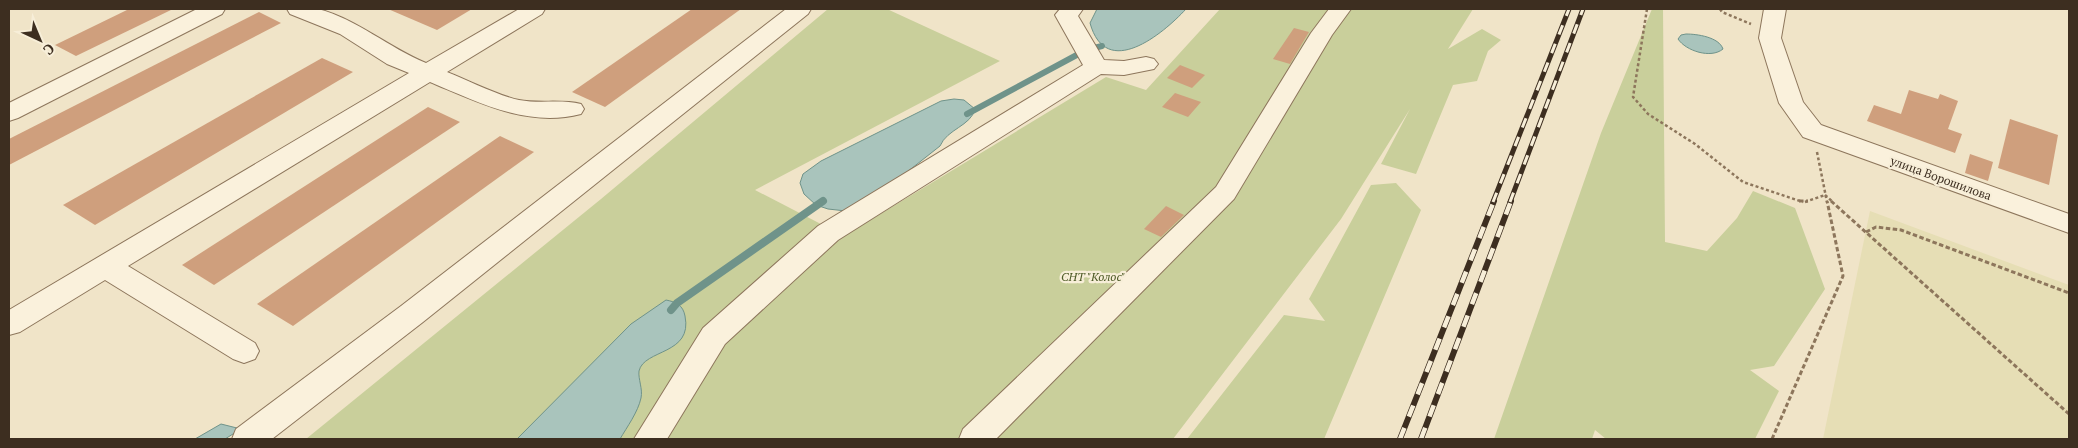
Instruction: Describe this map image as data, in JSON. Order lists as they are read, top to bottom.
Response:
{
  "streets": {
    "street": ["улица Ворошилова"]
  },
  "parks": ["СНТ \"Колос\""],
  "north": "bottom right"
}
